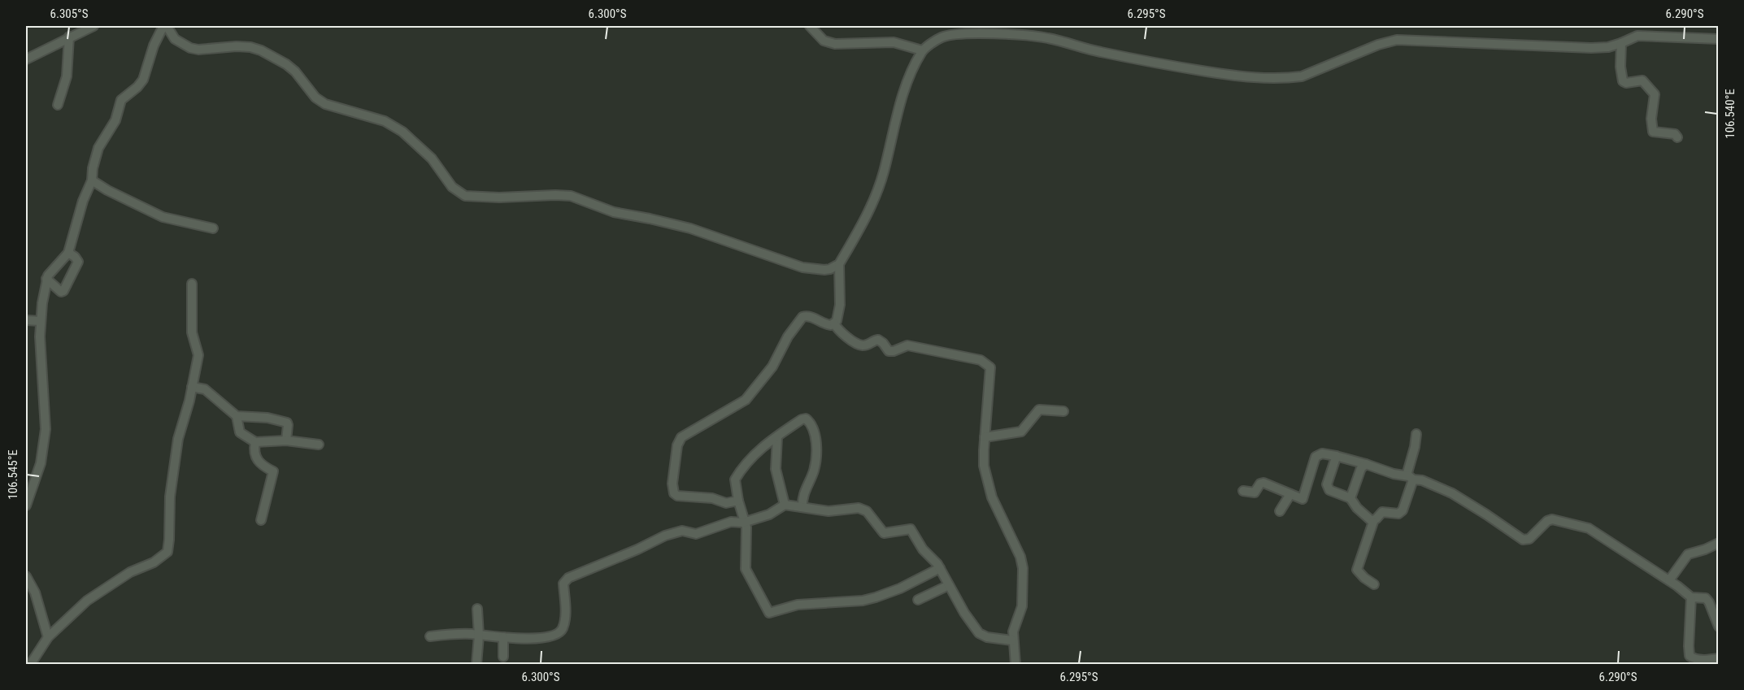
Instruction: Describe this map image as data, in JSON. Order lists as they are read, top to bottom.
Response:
{
  "coordinates": [
    "6.305°S",
    "6.300°S",
    "6.295°S",
    "6.290°S",
    "106.540°E",
    "106.545°E"
  ]
}
